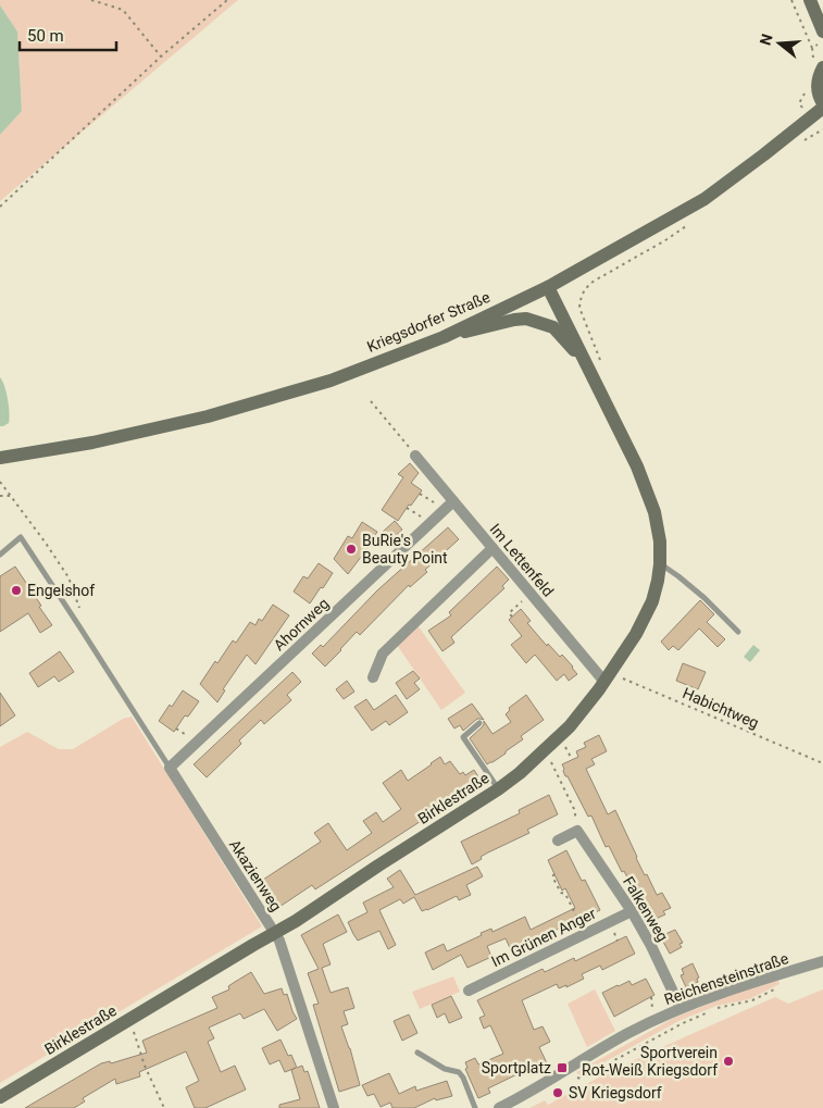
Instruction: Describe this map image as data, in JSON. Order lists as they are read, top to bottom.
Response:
{
  "streets": {
    "street": [
      "Kriegsdorfer Straße",
      "Im Lettenfeld",
      "Ahornweg",
      "Birklestraße",
      "Akazienweg",
      "Falkenweg",
      "Im Grünen Anger",
      "Reichensteinstraße"
    ],
    "path": ["Habichtweg"]
  },
  "crossings": [
    ["Kriegsdorfer Straße", "Birklestraße"],
    ["Im Lettenfeld", "Ahornweg"],
    ["Im Lettenfeld", "Habichtweg"],
    ["Im Lettenfeld", "Birklestraße"],
    ["Ahornweg", "Akazienweg"],
    ["Habichtweg", "Birklestraße"],
    ["Birklestraße", "Akazienweg"],
    ["Falkenweg", "Im Grünen Anger"],
    ["Falkenweg", "Reichensteinstraße"]
  ],
  "places": {
    "other": [
      "BuRie's Beauty Point",
      "Engelshof",
      "Sportverein Rot-Weiß Kriegsdorf",
      "SV Kriegsdorf"
    ],
    "transit": ["Sportplatz"]
  },
  "scale_bar": "50 m",
  "north": "left"
}
